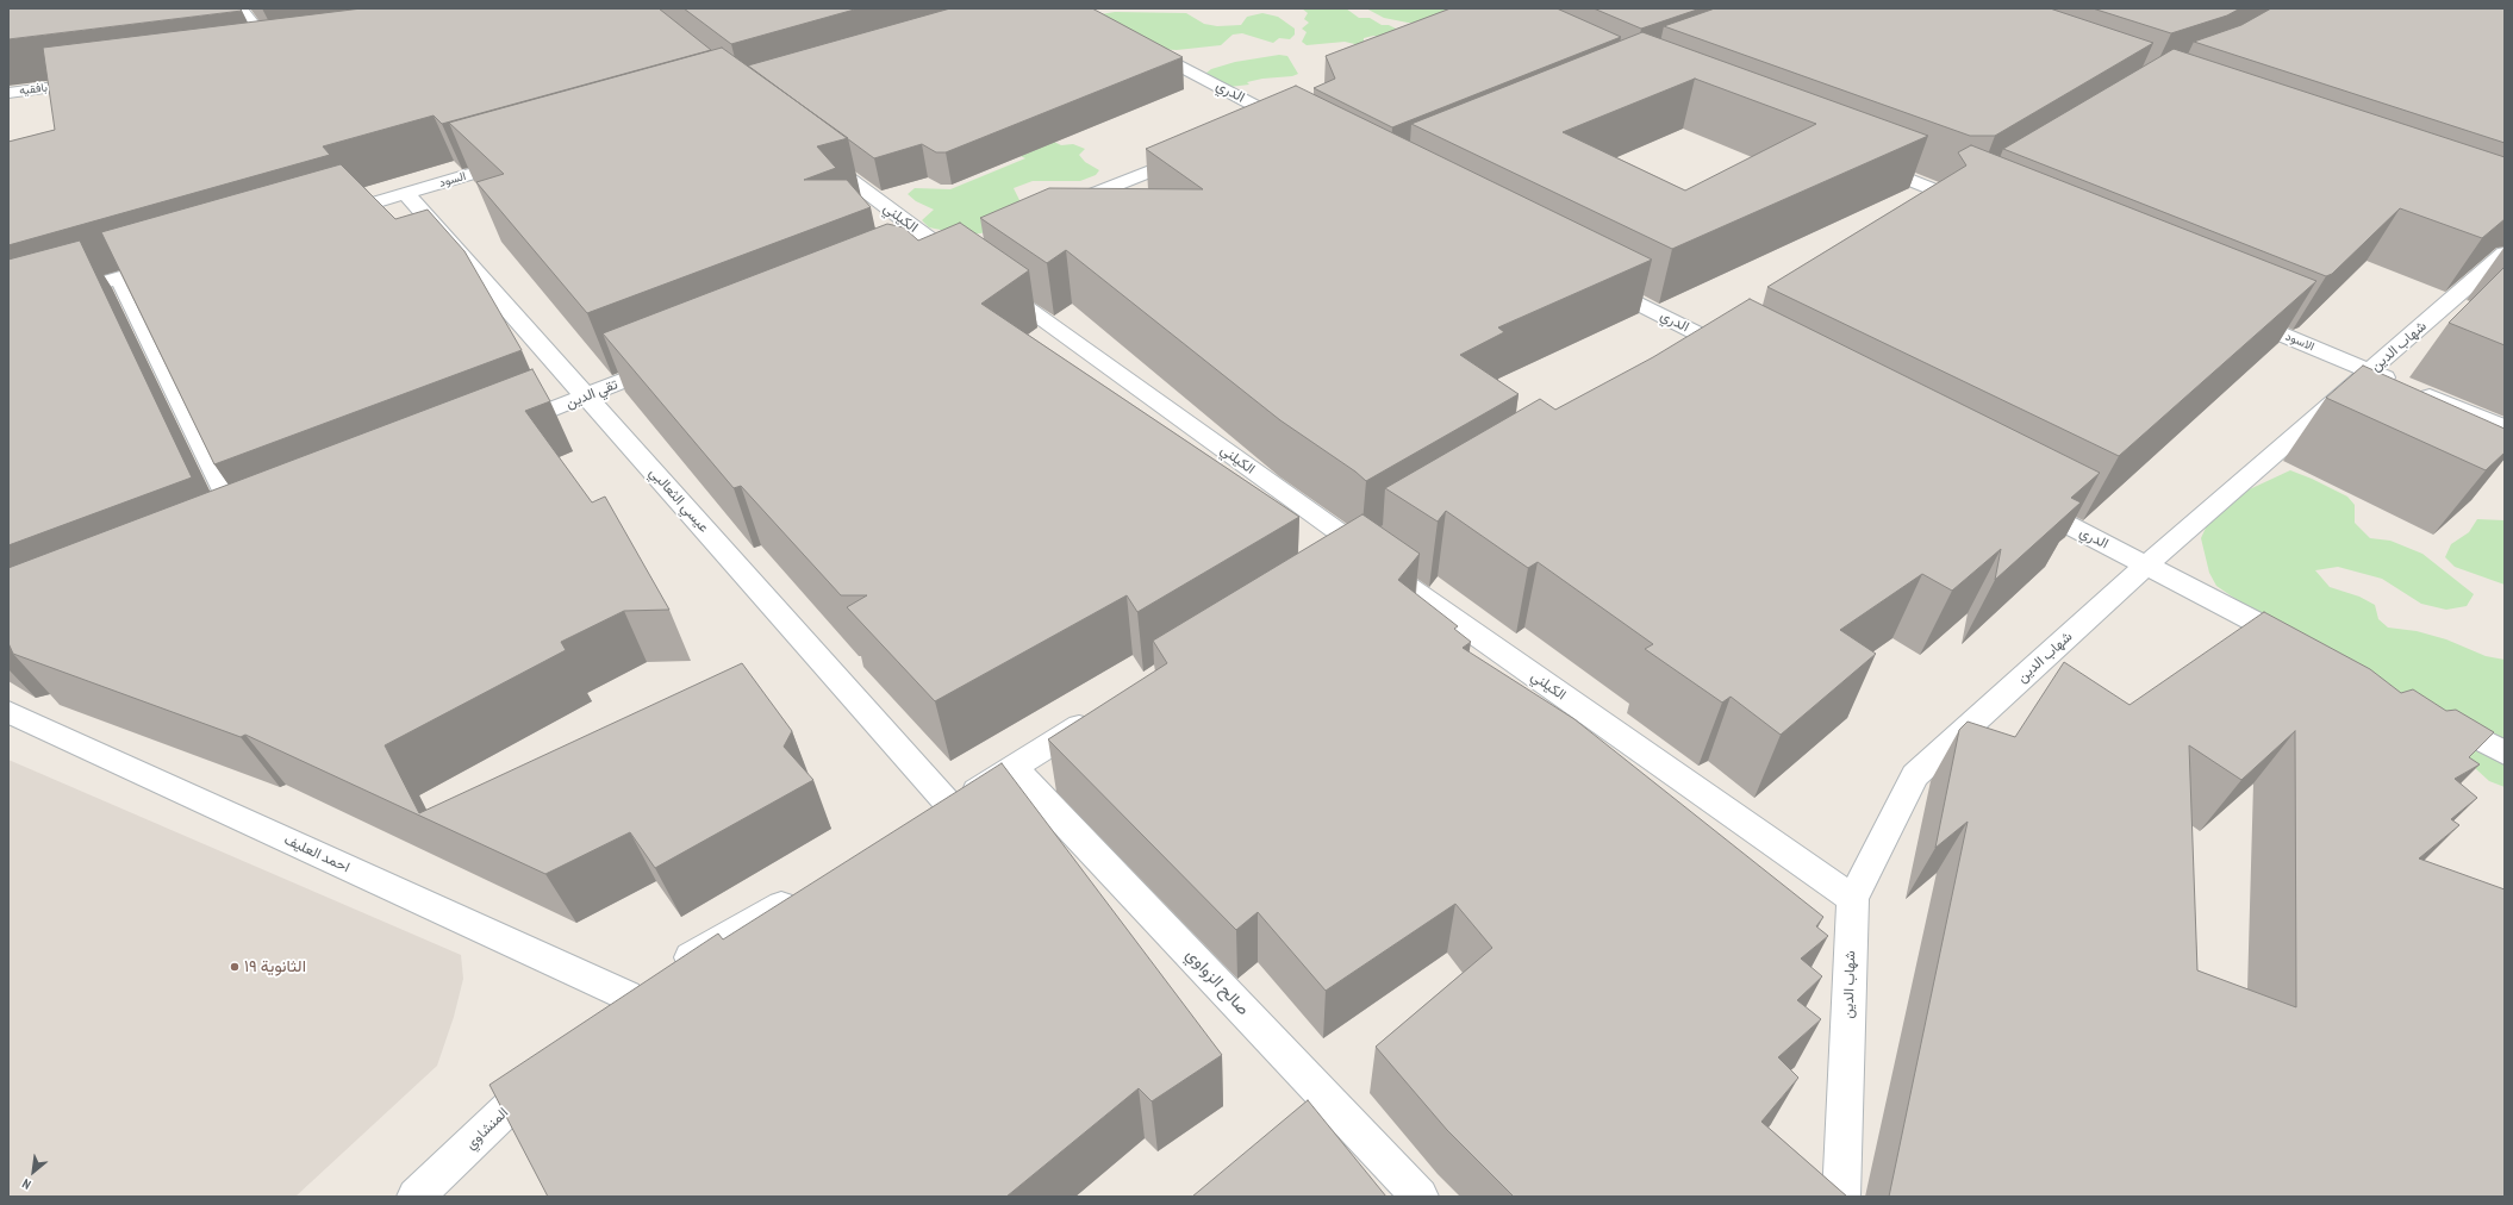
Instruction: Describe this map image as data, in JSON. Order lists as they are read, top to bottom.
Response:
{
  "streets": {
    "street": [
      "بافقيه",
      "الدري",
      "السود",
      "الكيلني",
      "الاسود",
      "شهاب الدين",
      "تقي الدين",
      "عيسي الثعالبي",
      "احمد العليف",
      "صالح الزواوي",
      "المنشاوي"
    ]
  },
  "crossings": [
    ["الدري", "شهاب الدين"],
    ["السود", "عيسي الثعالبي"],
    ["الكيلني", "شهاب الدين"],
    ["الاسود", "شهاب الدين"],
    ["تقي الدين", "عيسي الثعالبي"]
  ],
  "places": ["الثانوية ١٩"],
  "north": "bottom left"
}
